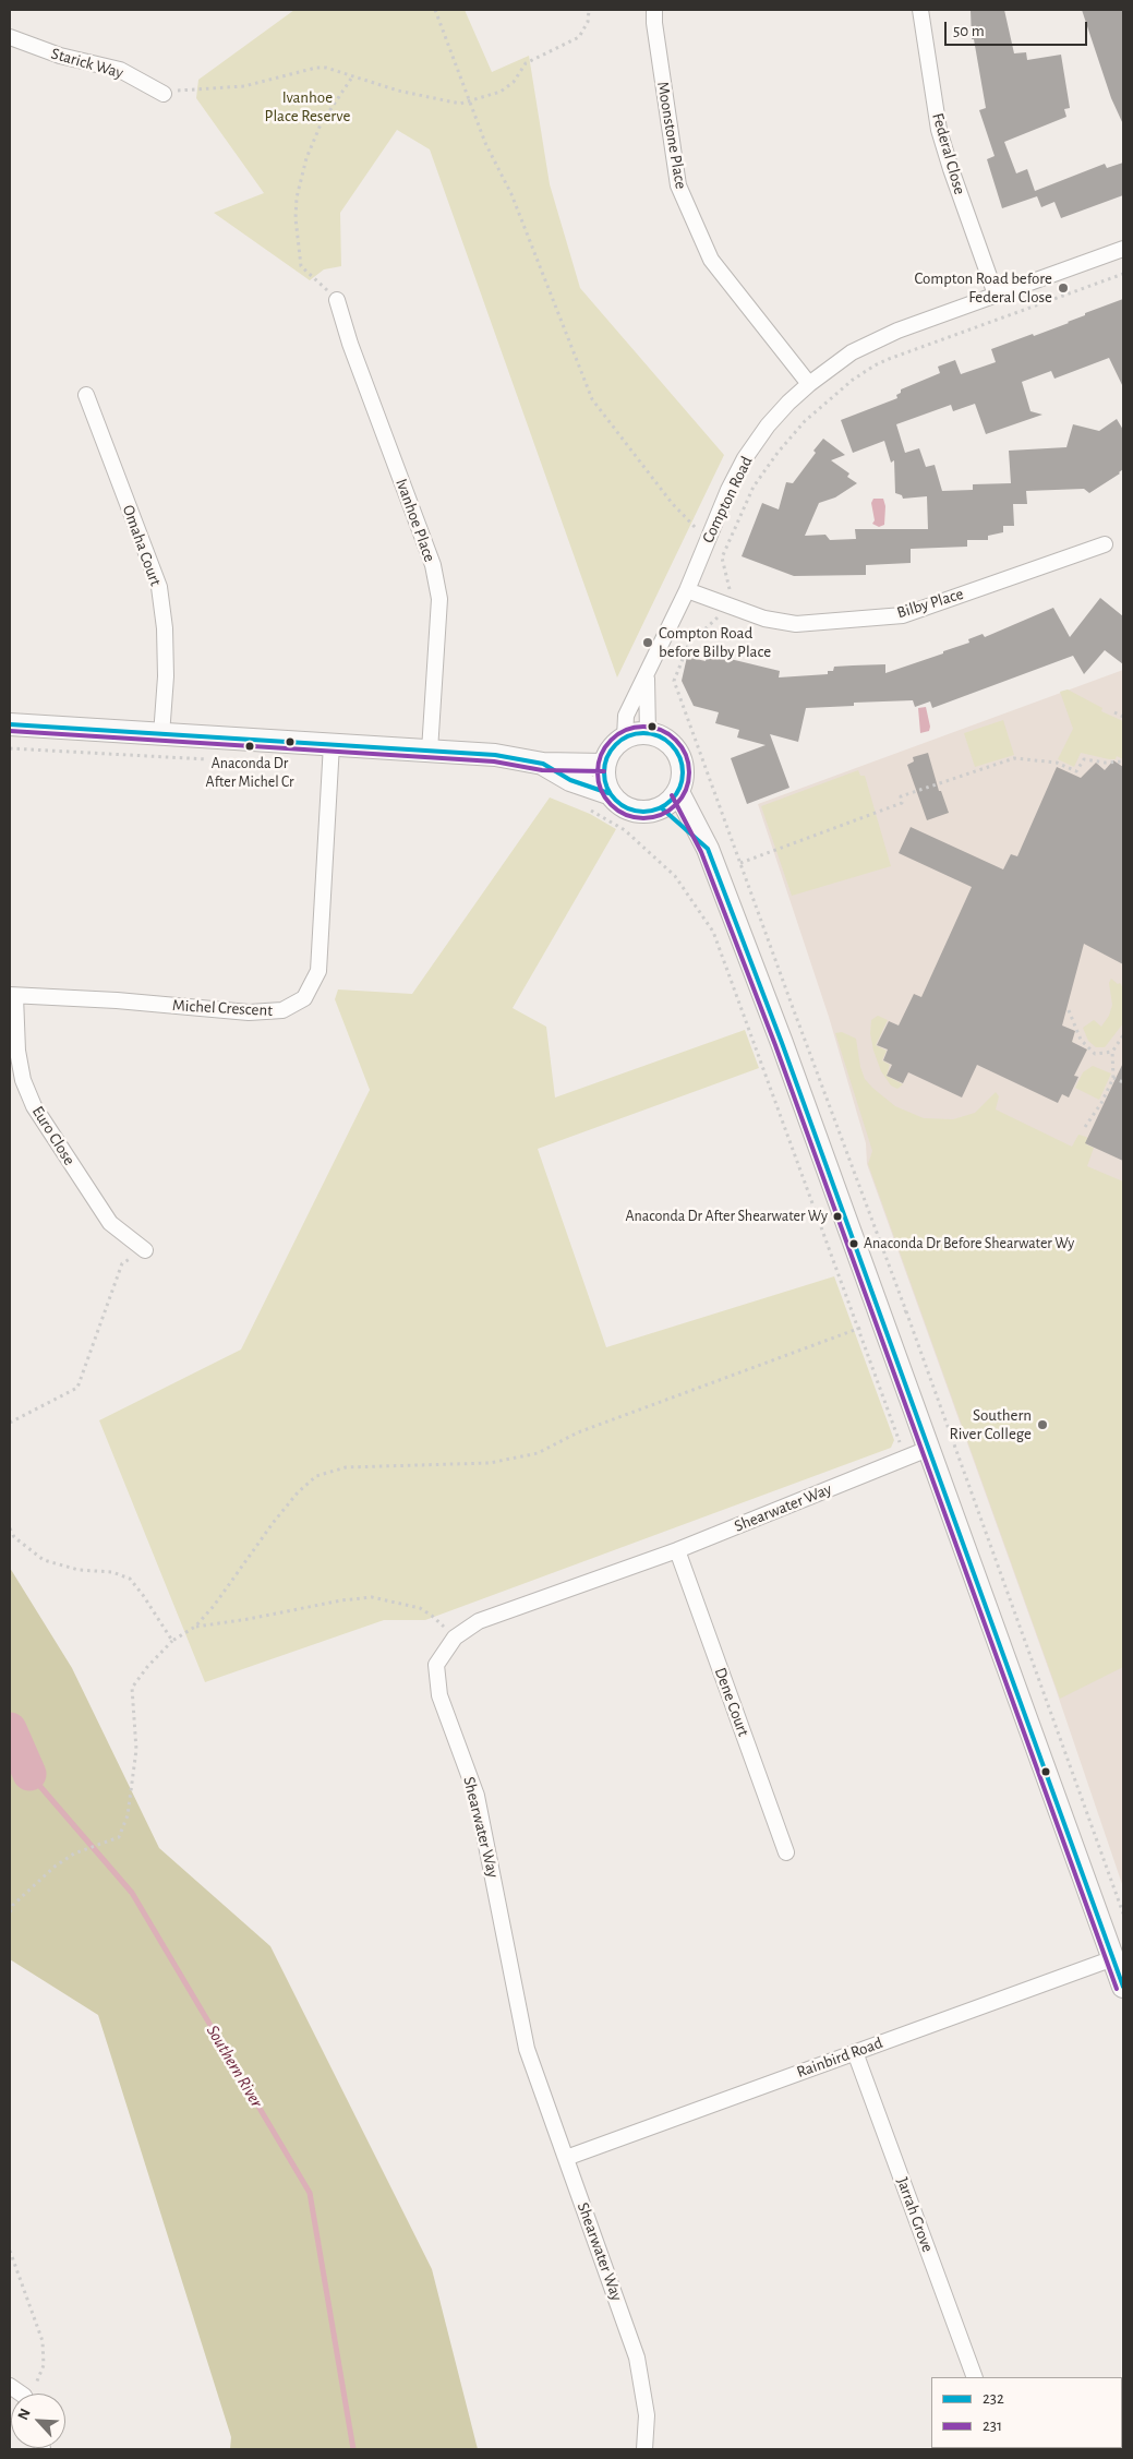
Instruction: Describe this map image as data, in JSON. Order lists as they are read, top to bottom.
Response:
{
  "streets": {
    "street": [
      "Starick Way",
      "Moonstone Place",
      "Federal Close",
      "Compton Road",
      "Ivanhoe Place",
      "Omaha Court",
      "Bilby Place",
      "Michel Crescent",
      "Euro Close",
      "Shearwater Way",
      "Dene Court",
      "Rainbird Road",
      "Jarrah Grove"
    ]
  },
  "crossings": [
    ["Moonstone Place", "Compton Road"],
    ["Federal Close", "Compton Road"],
    ["Compton Road", "Bilby Place"],
    ["Michel Crescent", "Euro Close"],
    ["Shearwater Way", "Dene Court"],
    ["Shearwater Way", "Rainbird Road"],
    ["Rainbird Road", "Jarrah Grove"]
  ],
  "water": ["Southern River"],
  "parks": ["Ivanhoe Place Reserve"],
  "places": [
    "Compton Road before Federal Close",
    "Compton Road before Bilby Place",
    "Anaconda Dr After Michel Cr",
    "Anaconda Dr After Shearwater Wy",
    "Anaconda Dr Before Shearwater Wy",
    "Southern River College"
  ],
  "lines": ["transit line 232", "transit line 231"],
  "legend": ["232", "231"],
  "scale_bar": "50 m",
  "north": "top left"
}
